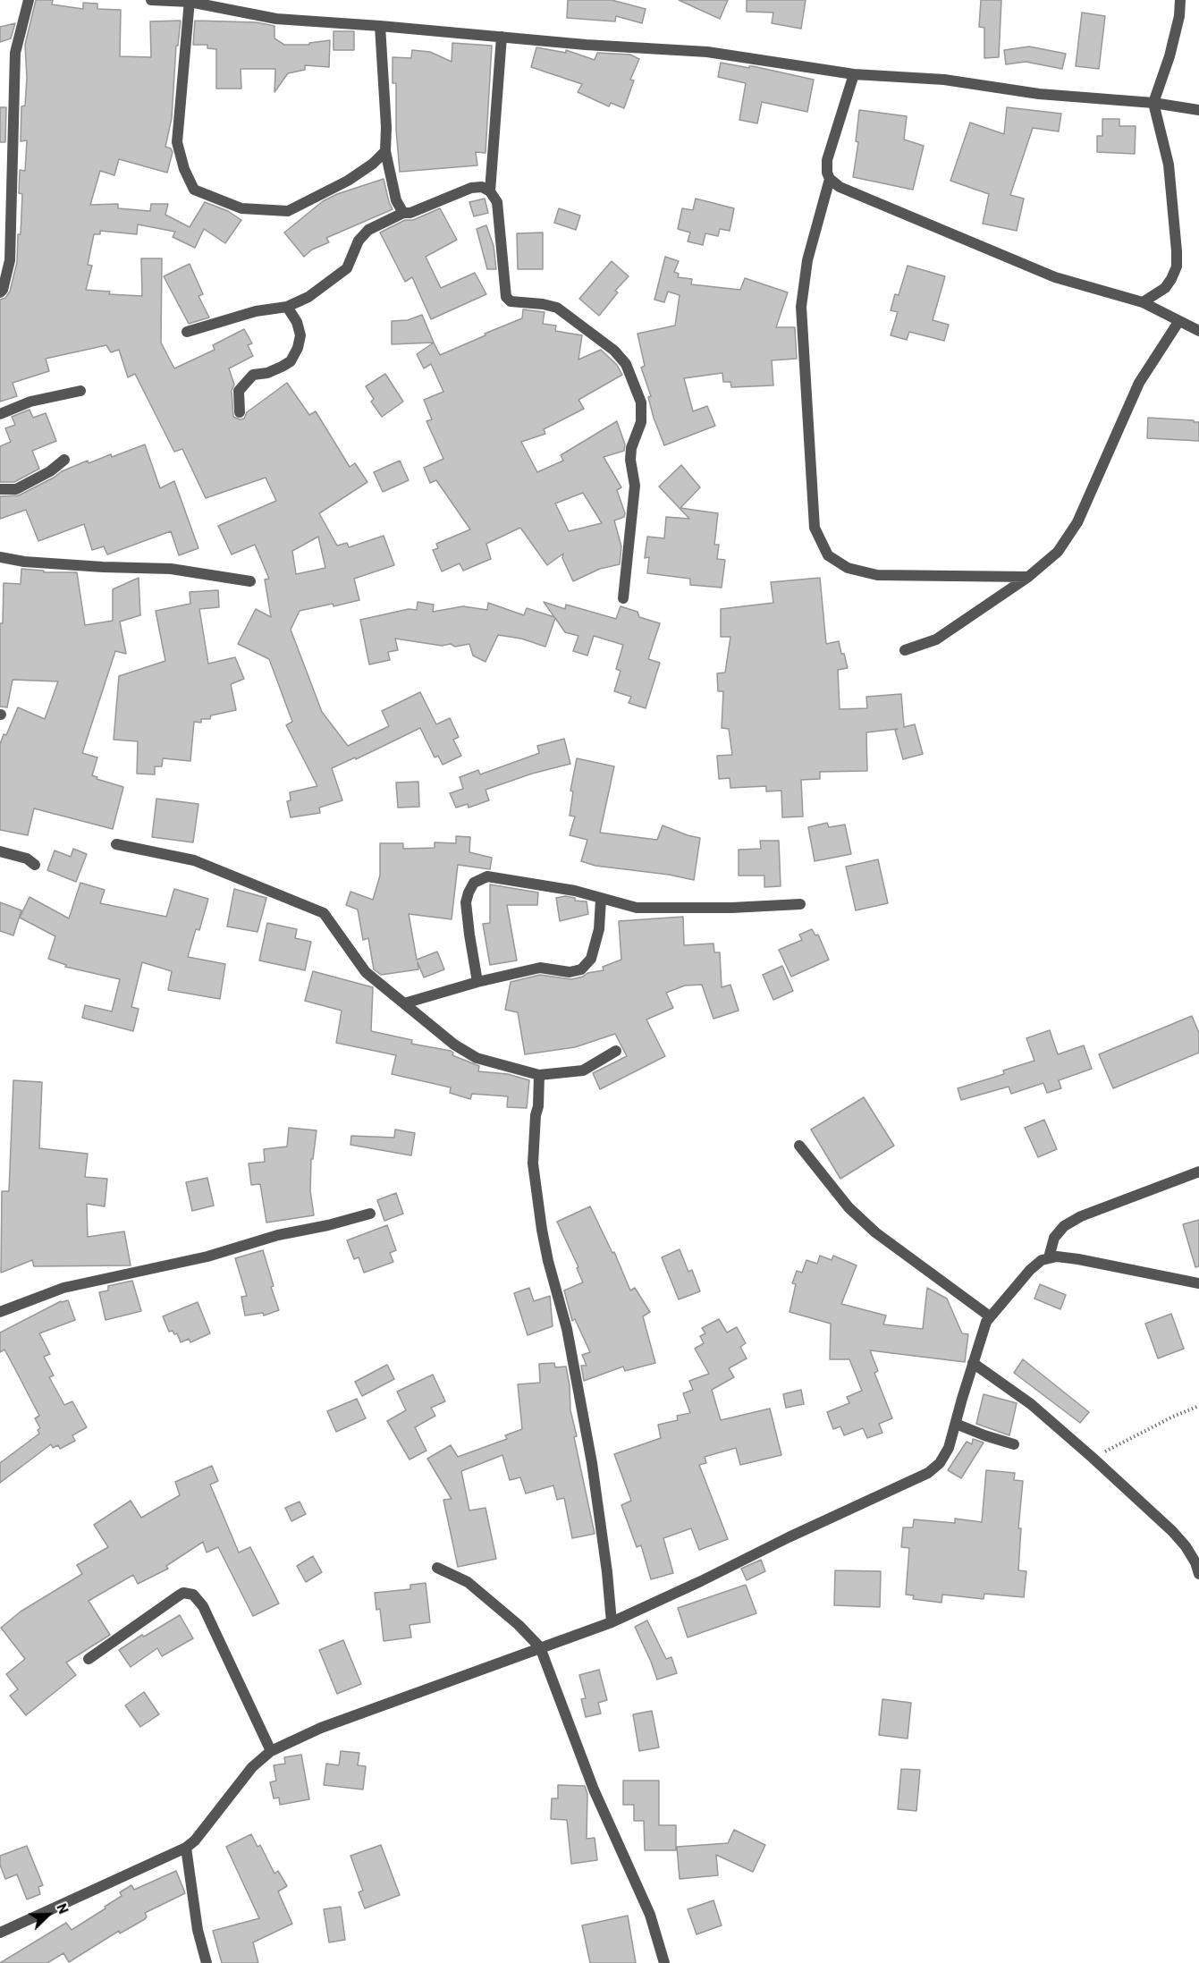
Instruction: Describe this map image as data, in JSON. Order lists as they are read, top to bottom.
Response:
{
  "north": "top right"
}
